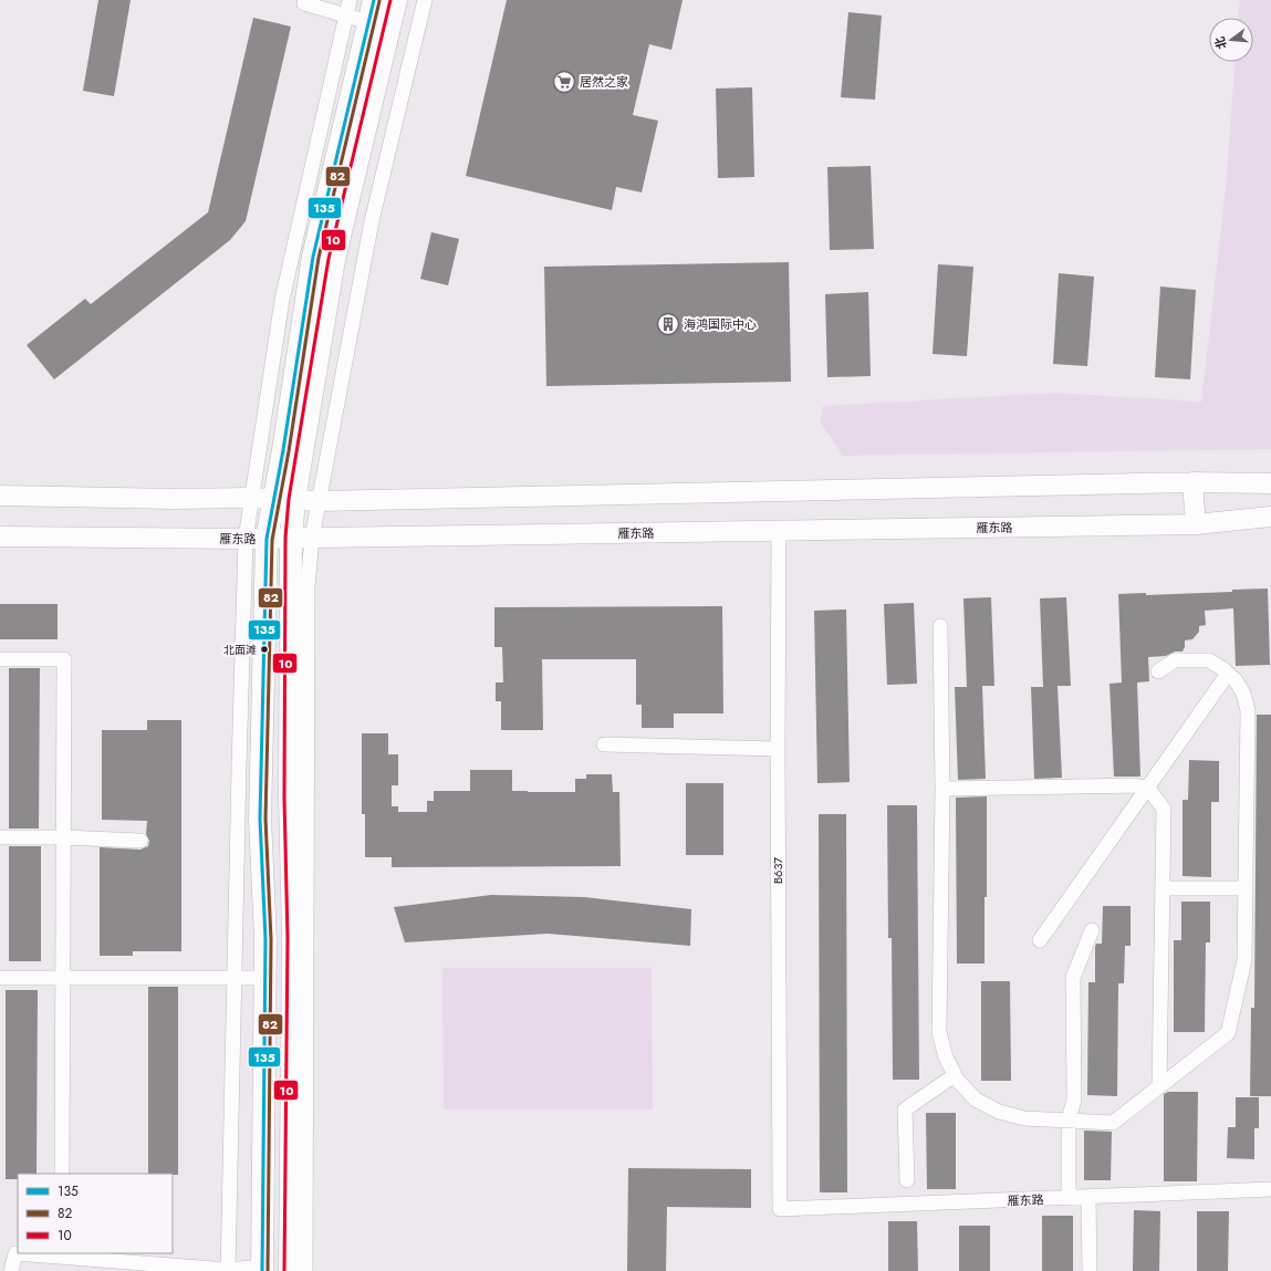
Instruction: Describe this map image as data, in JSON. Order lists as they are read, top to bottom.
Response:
{
  "streets": {
    "main road": ["雁东路"],
    "street": ["B637"]
  },
  "crossings": [
    ["雁东路", "B637"]
  ],
  "places": {
    "supermarket": ["居然之家"],
    "building": ["海鸿国际中心"],
    "other": ["北面滩"]
  },
  "lines": ["transit line 135", "transit line 10", "transit line 82"],
  "legend": ["135", "82", "10"],
  "north": "left"
}
